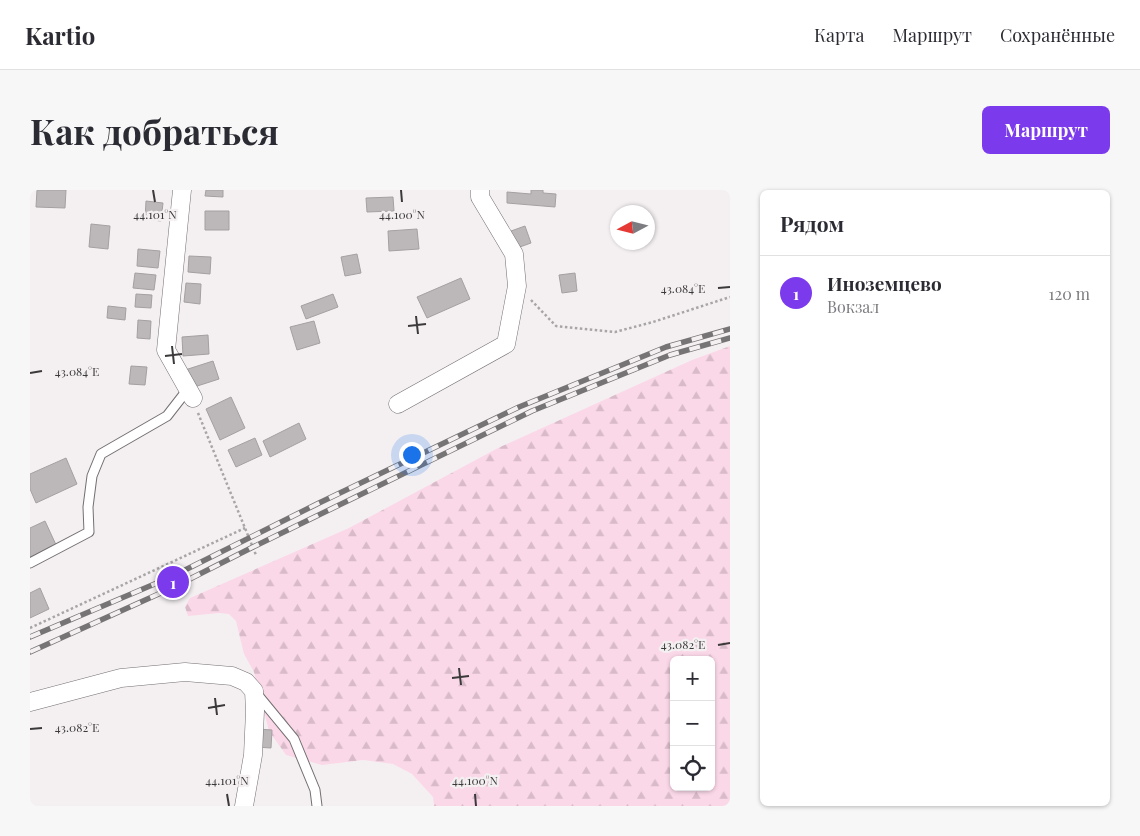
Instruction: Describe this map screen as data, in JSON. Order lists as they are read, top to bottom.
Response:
{
  "north": "left",
  "page": {
    "header": "Kartio",
    "nav": ["Карта", "Маршрут", "Сохранённые"],
    "buttons": "Маршрут",
    "title": "Как добраться",
    "heading": "Рядом",
    "list": [
      {
        "mark": "1",
        "name": "Иноземцево",
        "note": "Вокзал",
        "value": "120 m"
      }
    ],
    "pins": "1",
    "map_buttons": ["+", "−"]
  },
  "coordinates": [
    "44.101°N",
    "44.100°N",
    "43.084°E",
    "43.082°E"
  ]
}
